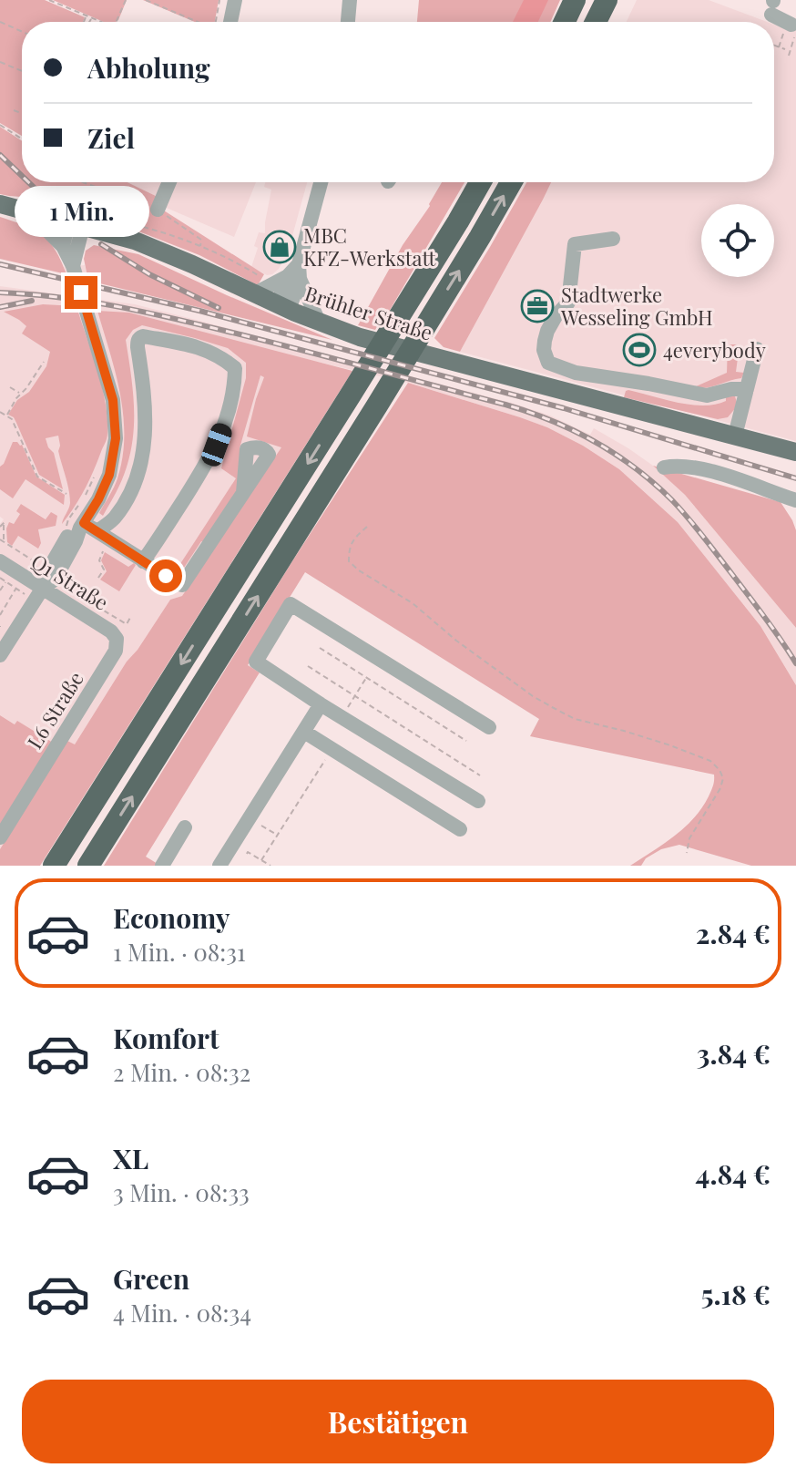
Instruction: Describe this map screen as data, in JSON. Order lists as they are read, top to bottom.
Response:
{
  "streets": {
    "main road": ["Brühler Straße"],
    "street": ["Q1 Straße", "L6 Straße"]
  },
  "crossings": [
    ["Q1 Straße", "L6 Straße"]
  ],
  "places": {
    "shop": ["MBC KFZ-Werkstatt"],
    "office": ["Stadtwerke Wesseling GmbH"],
    "sports": ["4everybody"]
  },
  "page": {
    "banner": ["Abholung", "Ziel"],
    "bubble": "1 Min.",
    "list": [
      {
        "name": "Economy",
        "note": "1 Min. · 08:31",
        "value": "2.84 €"
      },
      {
        "name": "Komfort",
        "note": "2 Min. · 08:32",
        "value": "3.84 €"
      },
      {
        "name": "XL",
        "note": "3 Min. · 08:33",
        "value": "4.84 €"
      },
      {
        "name": "Green",
        "note": "4 Min. · 08:34",
        "value": "5.18 €"
      }
    ],
    "buttons": "Bestätigen"
  }
}
